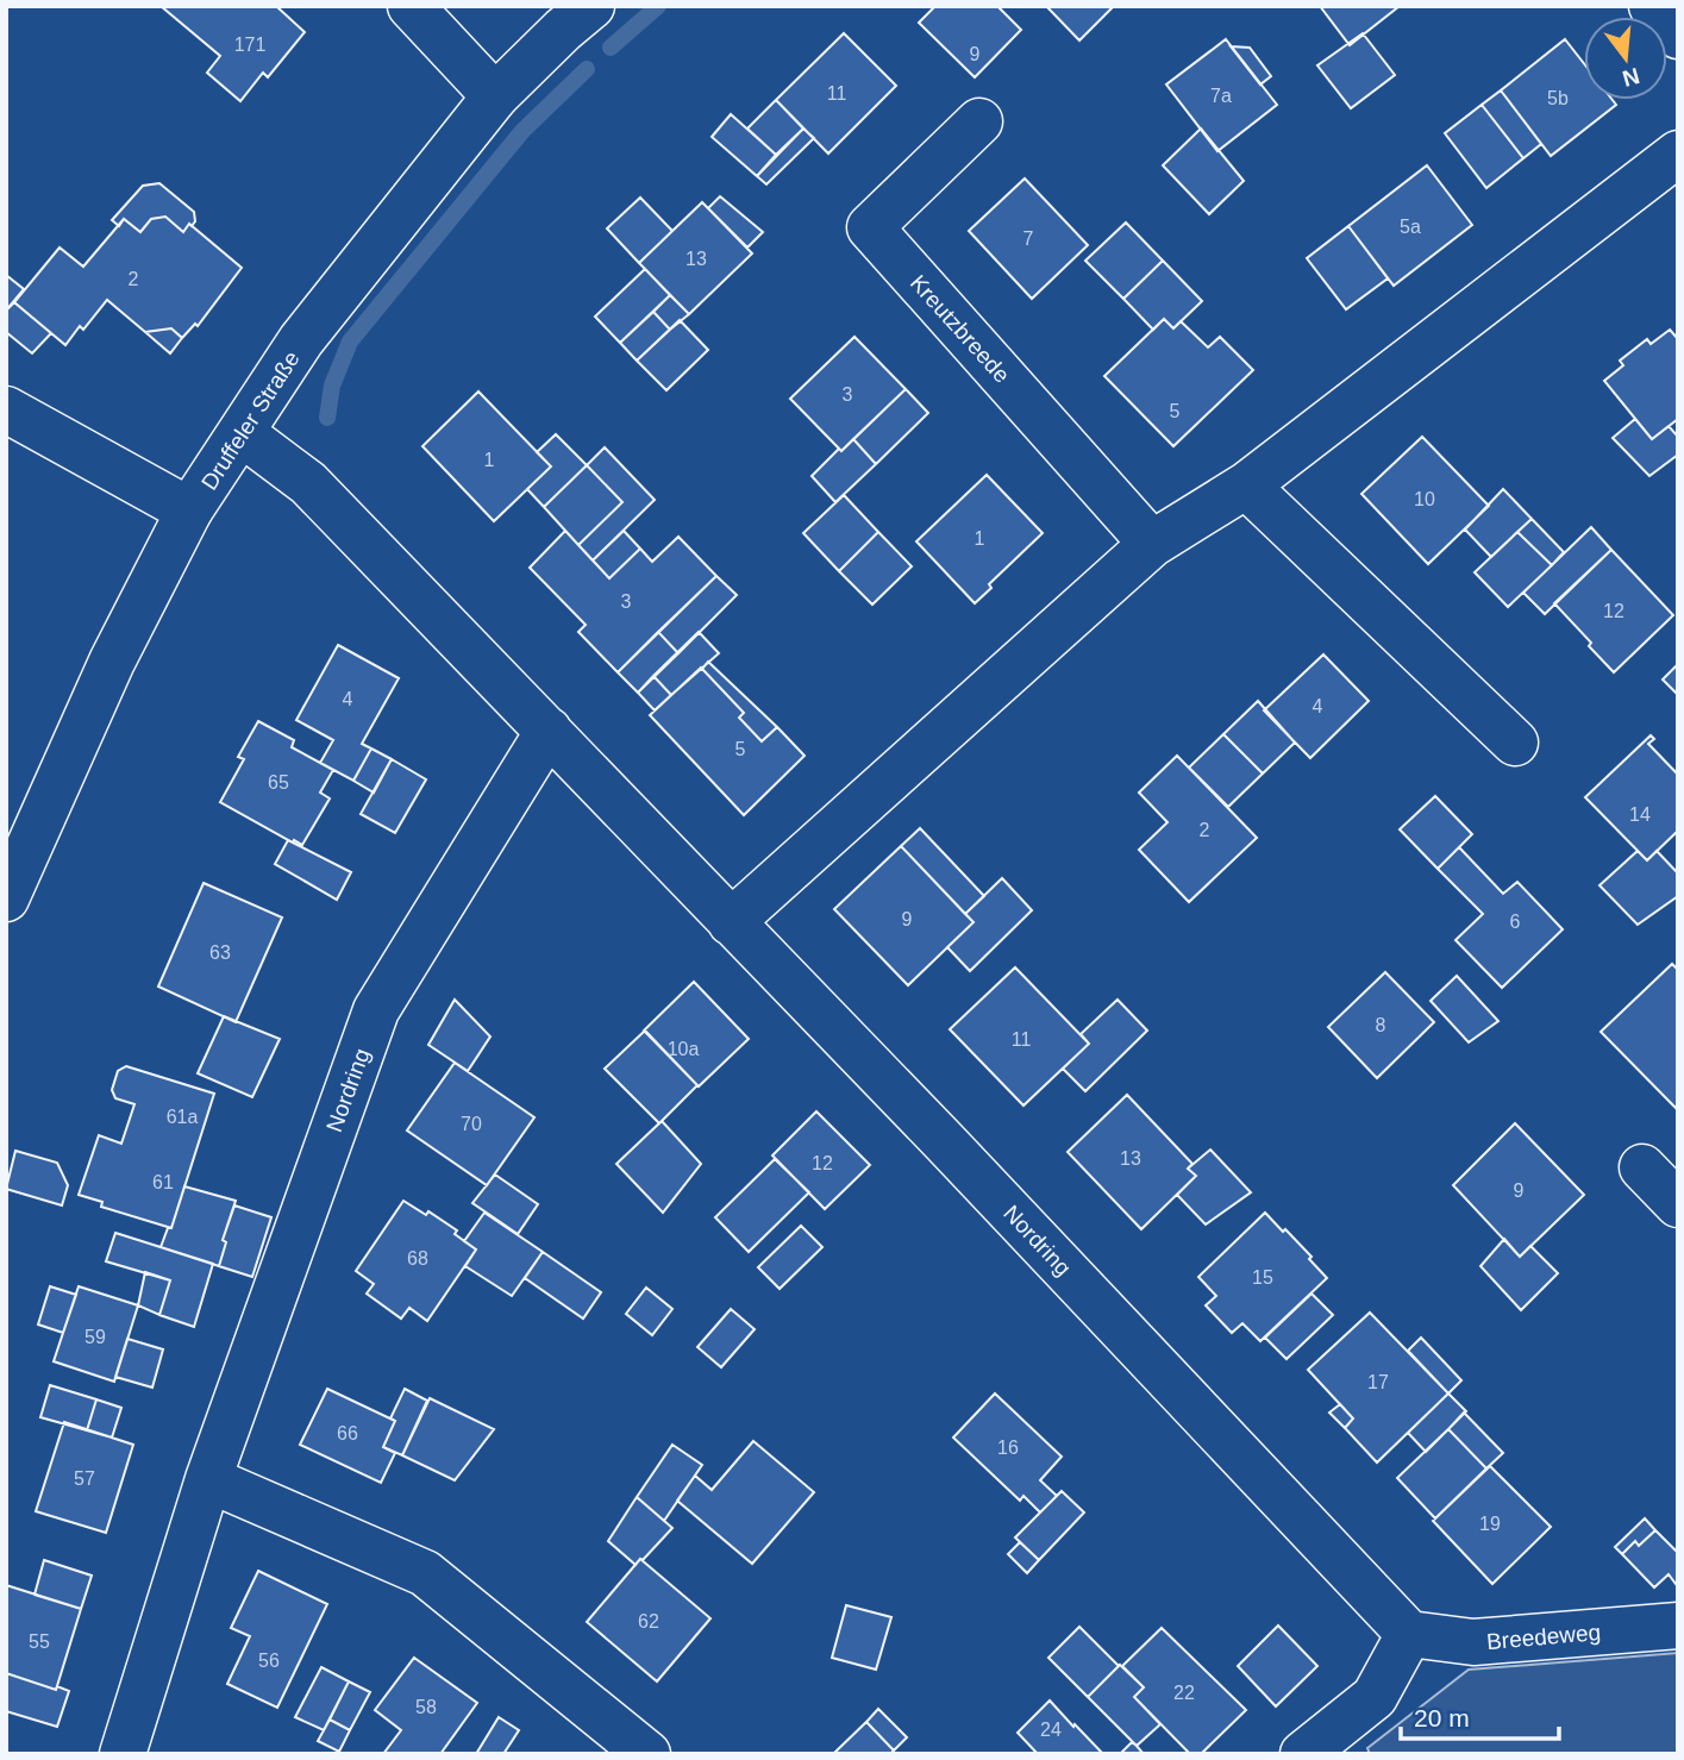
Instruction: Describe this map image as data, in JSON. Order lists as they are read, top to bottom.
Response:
{
  "streets": {
    "street": [
      "Kreutzbreede",
      "Druffeler Straße",
      "Nordring",
      "Breedeweg"
    ]
  },
  "crossings": [
    ["Druffeler Straße", "Nordring"],
    ["Nordring", "Breedeweg"]
  ],
  "house_numbers": [
    "171",
    "9",
    "11",
    "7a",
    "5b",
    "5a",
    "7",
    "13",
    "2",
    "3",
    "5",
    "1",
    "10",
    "1",
    "3",
    "12",
    "4",
    "4",
    "5",
    "65",
    "14",
    "2",
    "9",
    "6",
    "63",
    "8",
    "11",
    "10a",
    "61a",
    "70",
    "13",
    "12",
    "61",
    "9",
    "68",
    "15",
    "59",
    "17",
    "66",
    "16",
    "57",
    "19",
    "62",
    "55",
    "56",
    "22",
    "58",
    "24"
  ],
  "scale_bar": "20 m",
  "north": "bottom"
}
